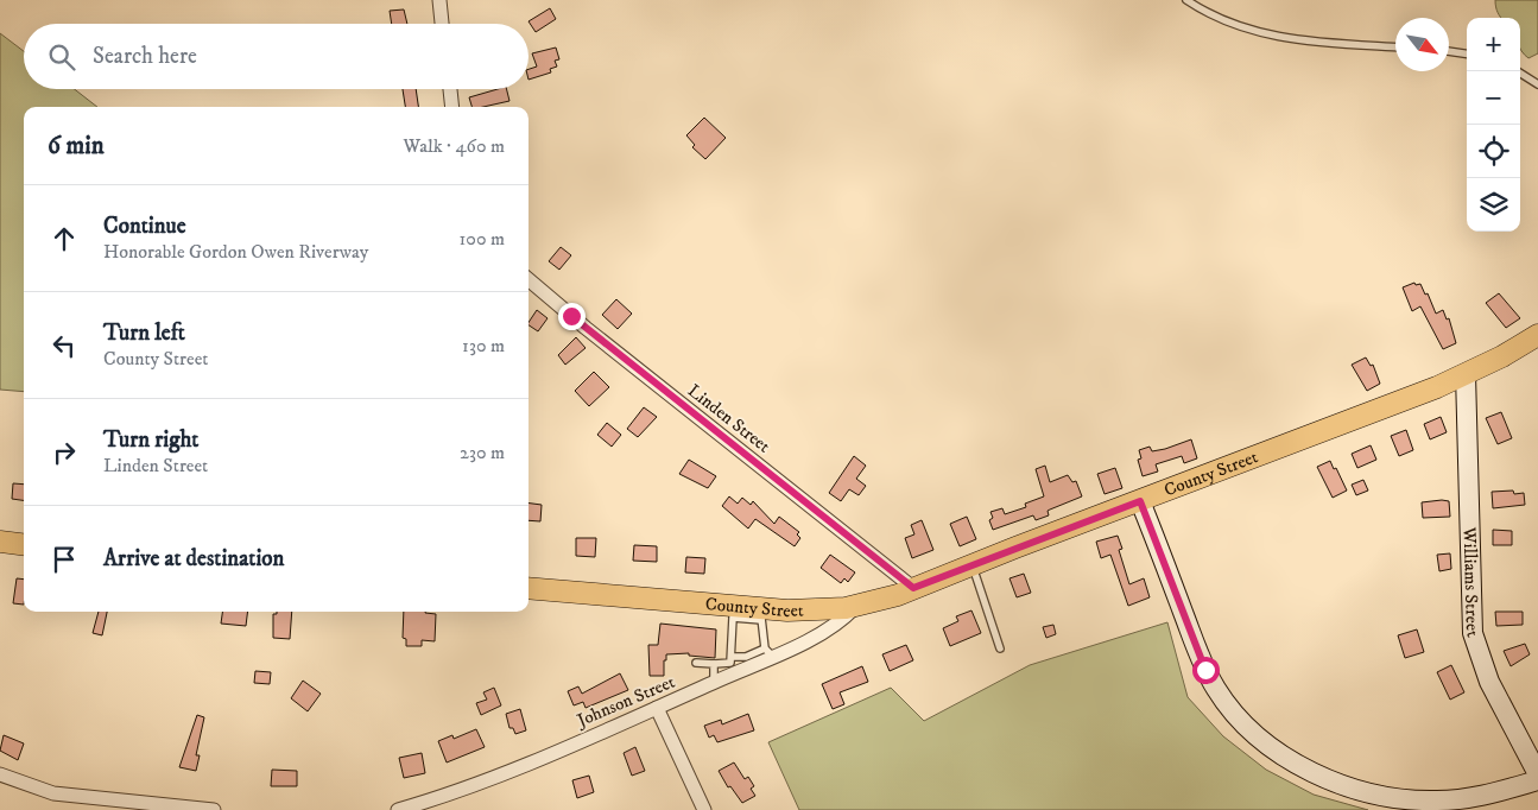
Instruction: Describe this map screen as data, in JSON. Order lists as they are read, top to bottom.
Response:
{
  "streets": {
    "main road": ["County Street"],
    "street": ["Linden Street", "Williams Street", "Johnson Street"]
  },
  "crossings": [
    ["Linden Street", "County Street"],
    ["County Street", "Williams Street"],
    ["County Street", "Johnson Street"]
  ],
  "north": "bottom right",
  "page": {
    "map_buttons": ["+", "−"],
    "search": "Search here",
    "heading": ["6 min", "Walk · 460 m"],
    "list": [
      ["Continue", "Honorable Gordon Owen Riverway", "100 m"],
      ["Turn left", "County Street", "130 m"],
      ["Turn right", "Linden Street", "230 m"],
      "Arrive at destination"
    ]
  }
}
